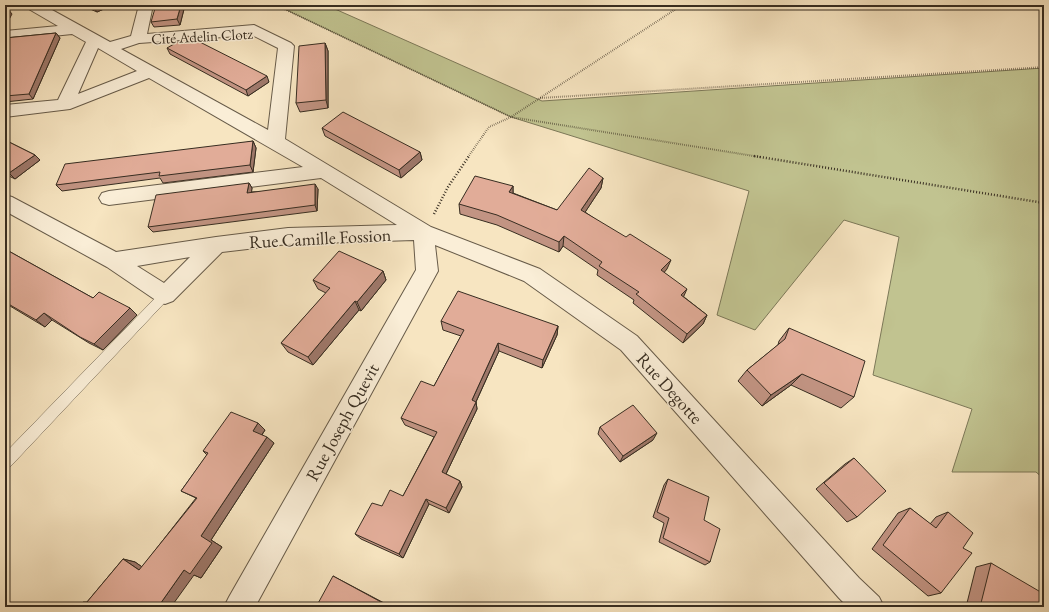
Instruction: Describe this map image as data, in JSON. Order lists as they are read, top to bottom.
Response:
{
  "streets": {
    "street": [
      "Cité Adelin Clotz",
      "Rue Camille Fossion",
      "Rue Degotte",
      "Rue Joseph Quevit"
    ]
  },
  "crossings": [
    ["Cité Adelin Clotz", "Rue Camille Fossion"],
    ["Cité Adelin Clotz", "Rue Degotte"],
    ["Cité Adelin Clotz", "Rue Joseph Quevit"],
    ["Rue Camille Fossion", "Rue Degotte"],
    ["Rue Camille Fossion", "Rue Joseph Quevit"],
    ["Rue Degotte", "Rue Joseph Quevit"]
  ]
}
